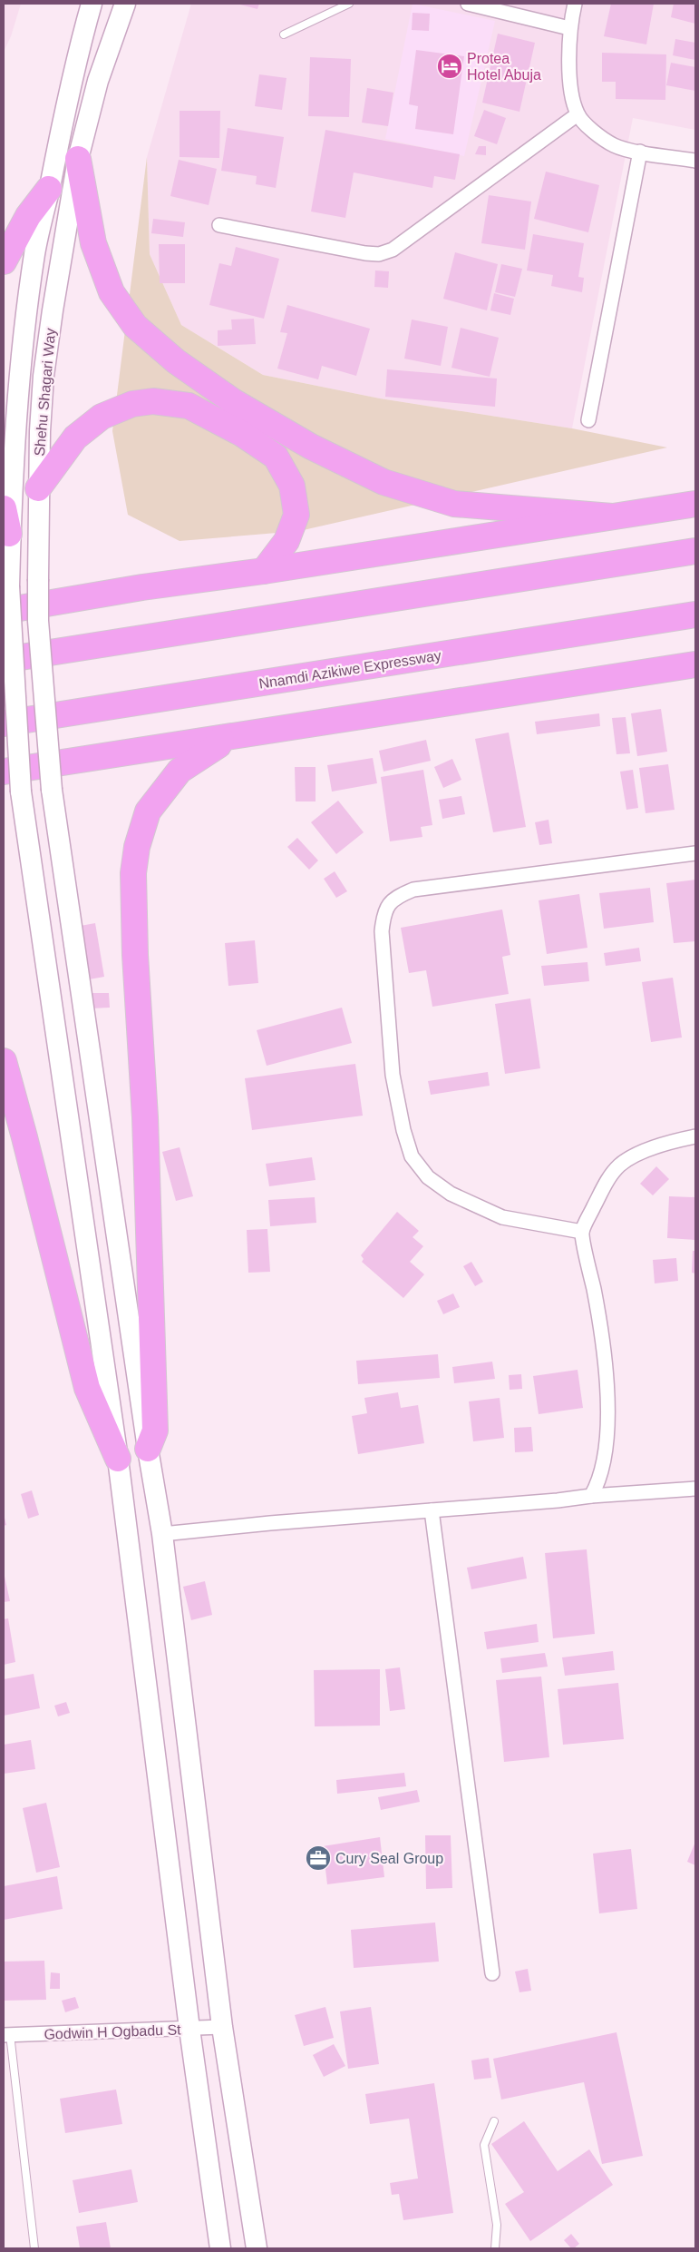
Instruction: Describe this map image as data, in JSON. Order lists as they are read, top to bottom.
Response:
{
  "streets": {
    "highway": ["Nnamdi Azikiwe Expressway"],
    "main road": ["Shehu Shagari Way"],
    "street": ["Godwin H Ogbadu St"]
  },
  "crossings": [
    ["Shehu Shagari Way", "Godwin H Ogbadu St"]
  ],
  "places": {
    "hotel": ["Protea Hotel Abuja"],
    "office": ["Cury Seal Group"]
  }
}
